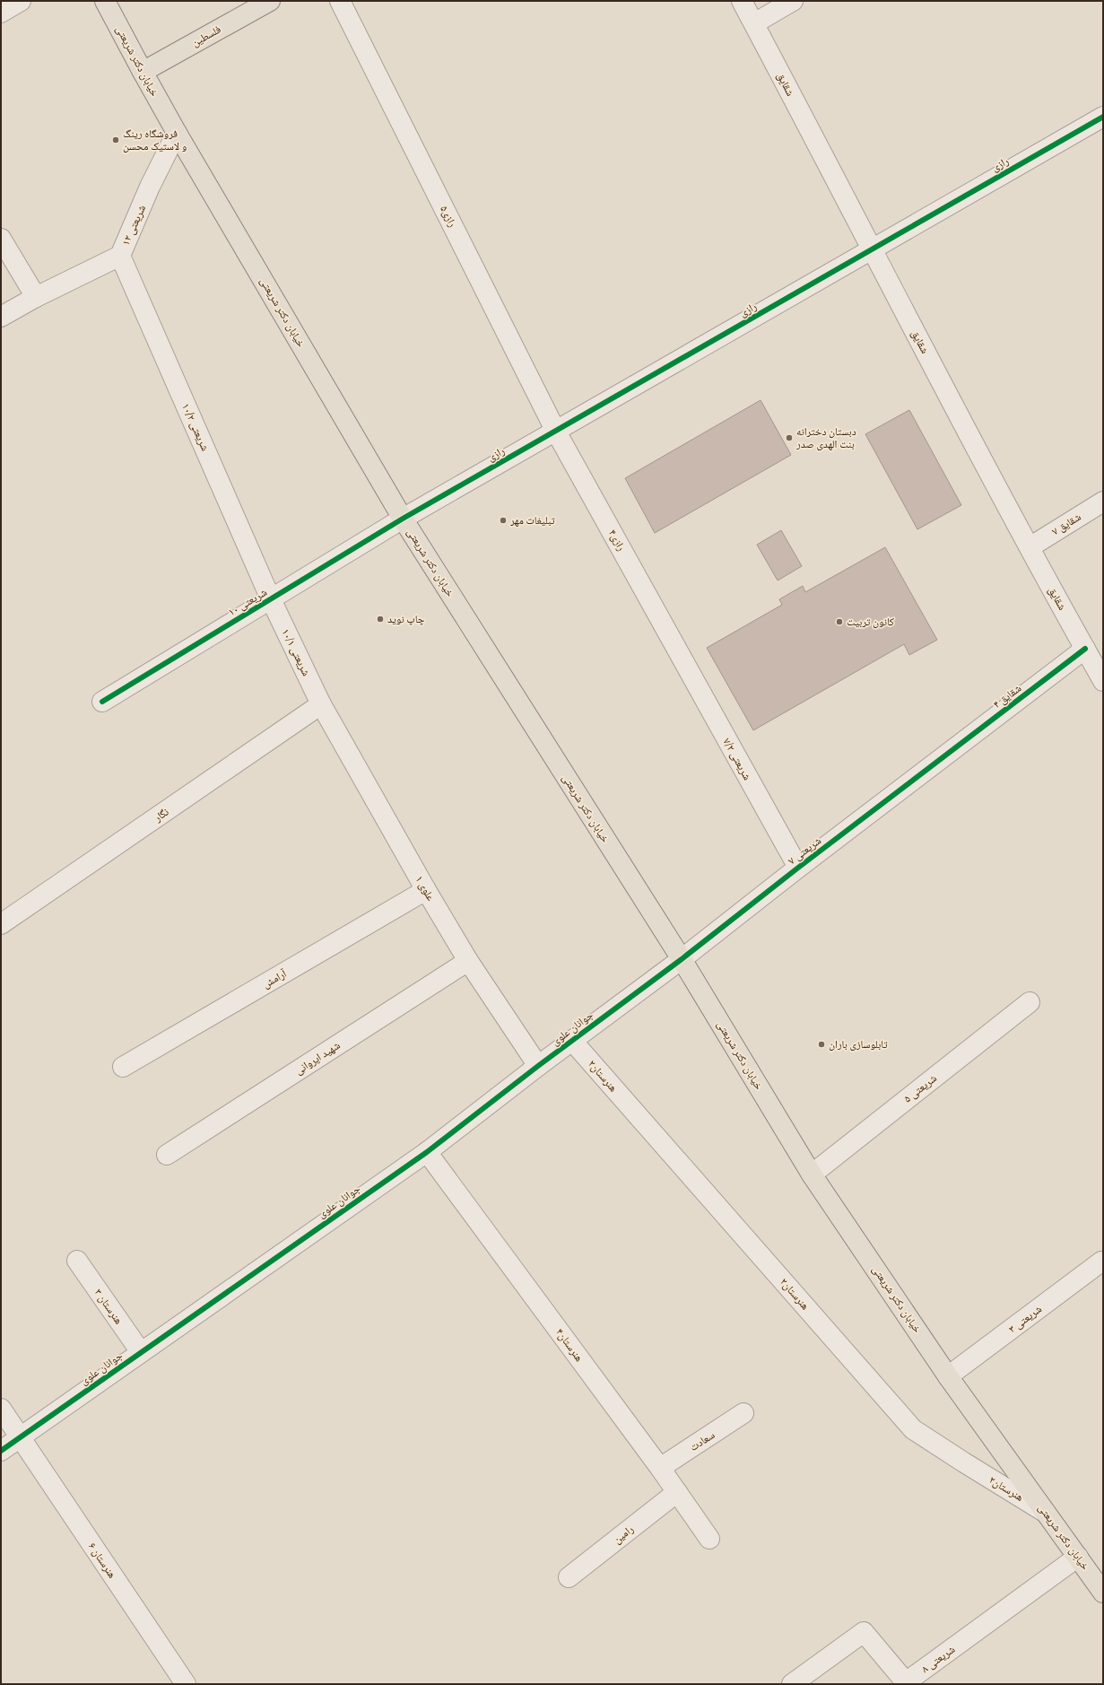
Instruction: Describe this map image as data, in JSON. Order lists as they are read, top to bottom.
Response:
{
  "streets": {
    "main road": ["فلسطین", "خیابان دکتر شریعتی"],
    "street": [
      "شقایق",
      "رازی",
      "رازی۵",
      "شریعتی ۱۲",
      "شریعتی ۱۰/۲",
      "شقایق ۷",
      "رازی۴",
      "شریعتی ۱۰",
      "شریعتی ۱۰/۱",
      "شقایق ۴",
      "شریعتی ۷/۲",
      "نگار",
      "۷ شریعتی",
      "علوی ۱",
      "آرامش",
      "جوانان علوی",
      "شهید ایروانی",
      "هنرستان۲",
      "شریعتی ۵",
      "هنرستان ۳",
      "شریعتی ۳",
      "هنرستان۴",
      "سعادت",
      "رامین",
      "هنرستان ۶",
      "شریعتی ۸"
    ]
  },
  "crossings": [
    ["فلسطین", "خیابان دکتر شریعتی"],
    ["خیابان دکتر شریعتی", "رازی"],
    ["خیابان دکتر شریعتی", "شریعتی ۱۲"],
    ["خیابان دکتر شریعتی", "شریعتی ۱۰"],
    ["خیابان دکتر شریعتی", "۷ شریعتی"],
    ["خیابان دکتر شریعتی", "جوانان علوی"],
    ["خیابان دکتر شریعتی", "هنرستان۲"],
    ["خیابان دکتر شریعتی", "شریعتی ۵"],
    ["خیابان دکتر شریعتی", "شریعتی ۳"],
    ["خیابان دکتر شریعتی", "شریعتی ۸"],
    ["شقایق", "رازی"],
    ["شقایق", "شقایق ۷"],
    ["شقایق", "شقایق ۴"],
    ["رازی", "رازی۵"],
    ["رازی", "رازی۴"],
    ["رازی", "شریعتی ۱۰"],
    ["رازی۵", "رازی۴"],
    ["شریعتی ۱۲", "شریعتی ۱۰/۲"],
    ["شریعتی ۱۰/۲", "شریعتی ۱۰"],
    ["شریعتی ۱۰/۲", "شریعتی ۱۰/۱"],
    ["رازی۴", "شریعتی ۷/۲"],
    ["شریعتی ۱۰", "شریعتی ۱۰/۱"],
    ["شریعتی ۱۰/۱", "نگار"],
    ["شریعتی ۱۰/۱", "علوی ۱"],
    ["شقایق ۴", "۷ شریعتی"],
    ["شریعتی ۷/۲", "۷ شریعتی"],
    ["نگار", "علوی ۱"],
    ["۷ شریعتی", "جوانان علوی"],
    ["علوی ۱", "آرامش"],
    ["علوی ۱", "جوانان علوی"],
    ["علوی ۱", "شهید ایروانی"],
    ["جوانان علوی", "هنرستان۲"],
    ["جوانان علوی", "هنرستان ۳"],
    ["جوانان علوی", "هنرستان۴"],
    ["جوانان علوی", "هنرستان ۶"],
    ["هنرستان۴", "سعادت"],
    ["هنرستان۴", "رامین"]
  ],
  "places": [
    "فروشگاه رینگ و لاستیک محسن",
    "دبستان دخترانه بنت الهدی صدر",
    "تبلیغات مهر",
    "چاپ نوید",
    "کانون تربیت",
    "تابلوسازی باران"
  ]
}
